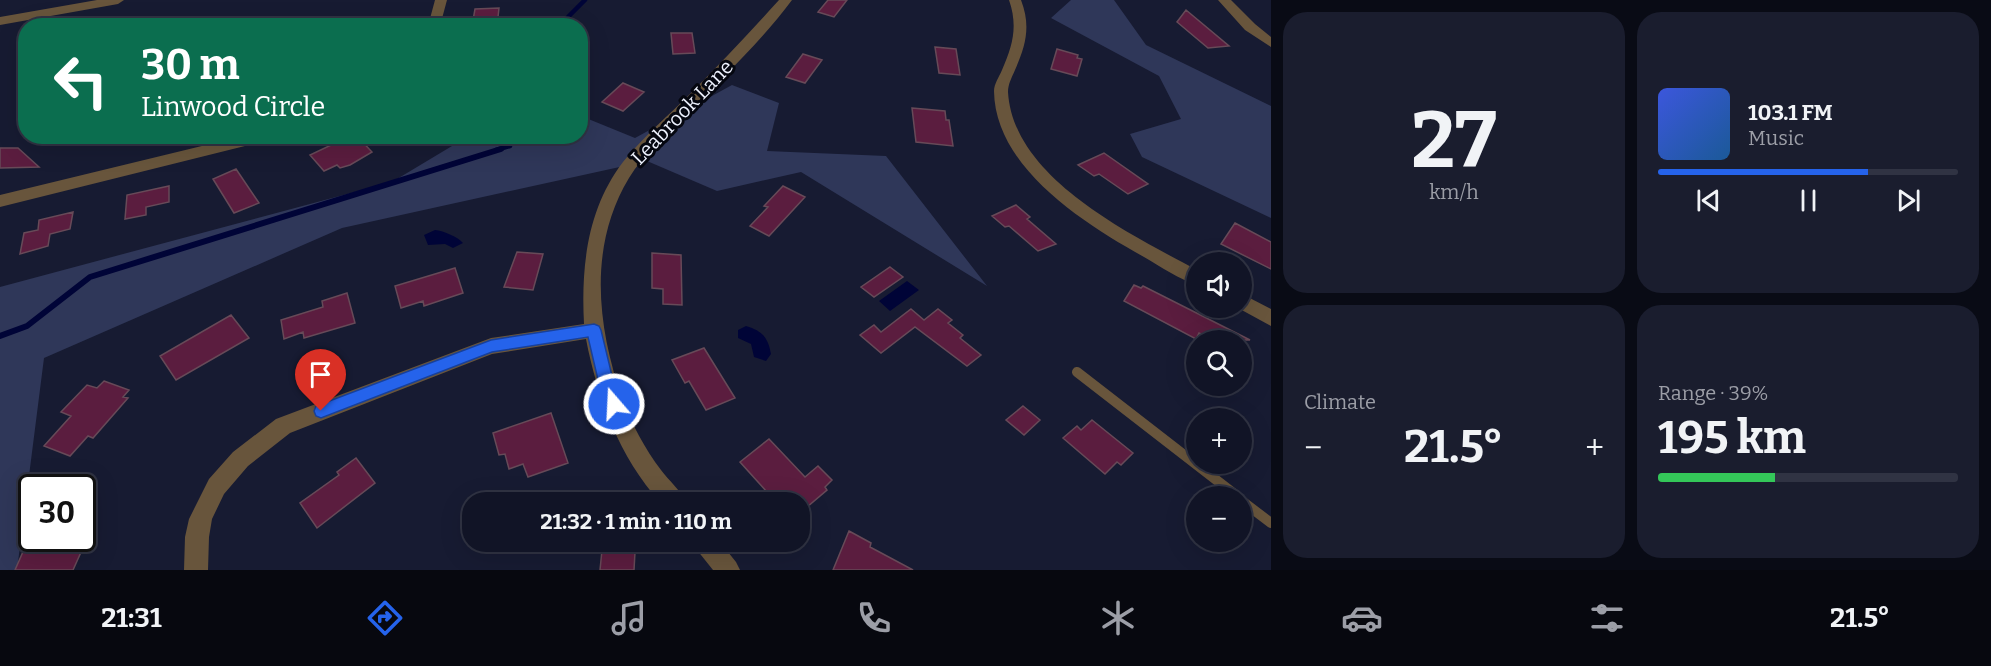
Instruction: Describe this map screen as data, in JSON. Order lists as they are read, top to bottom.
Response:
{
  "streets": {
    "street": ["Leabrook Lane"]
  },
  "page": {
    "tile": [
      ["27", "km/h"],
      "Climate",
      ["Range · 39%", "195 km"]
    ],
    "turn": ["30 m", "Linwood Circle"],
    "song": ["103.1 FM", "Music"],
    "map_buttons": ["+", "−"],
    "heat": ["−", "21.5°", "+"],
    "limit": "30",
    "trip": "21:32 · 1 min · 110 m",
    "tabs": ["21:31", "21.5°"]
  }
}
